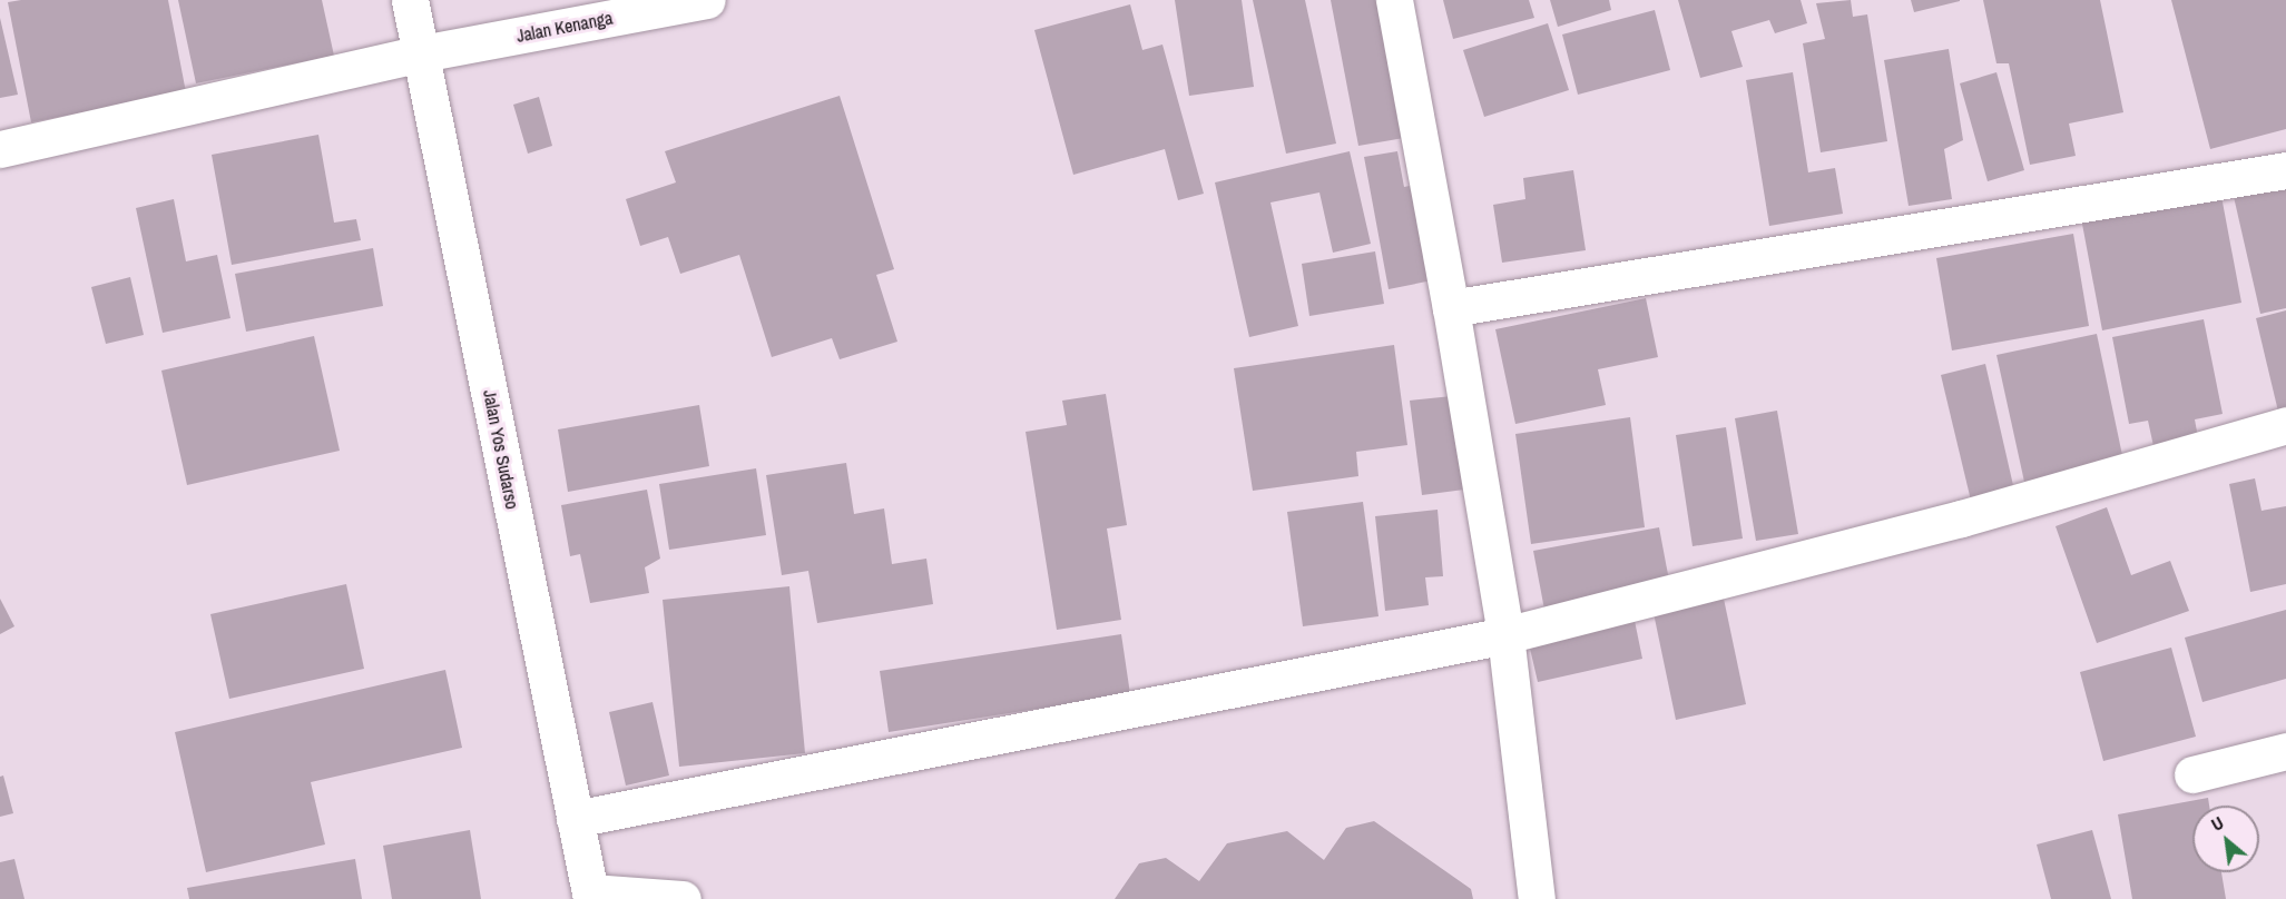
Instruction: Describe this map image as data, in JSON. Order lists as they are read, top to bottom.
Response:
{
  "streets": {
    "street": ["Jalan Kenanga", "Jalan Yos Sudarso"]
  },
  "crossings": [
    ["Jalan Kenanga", "Jalan Yos Sudarso"]
  ],
  "north": "top left"
}
